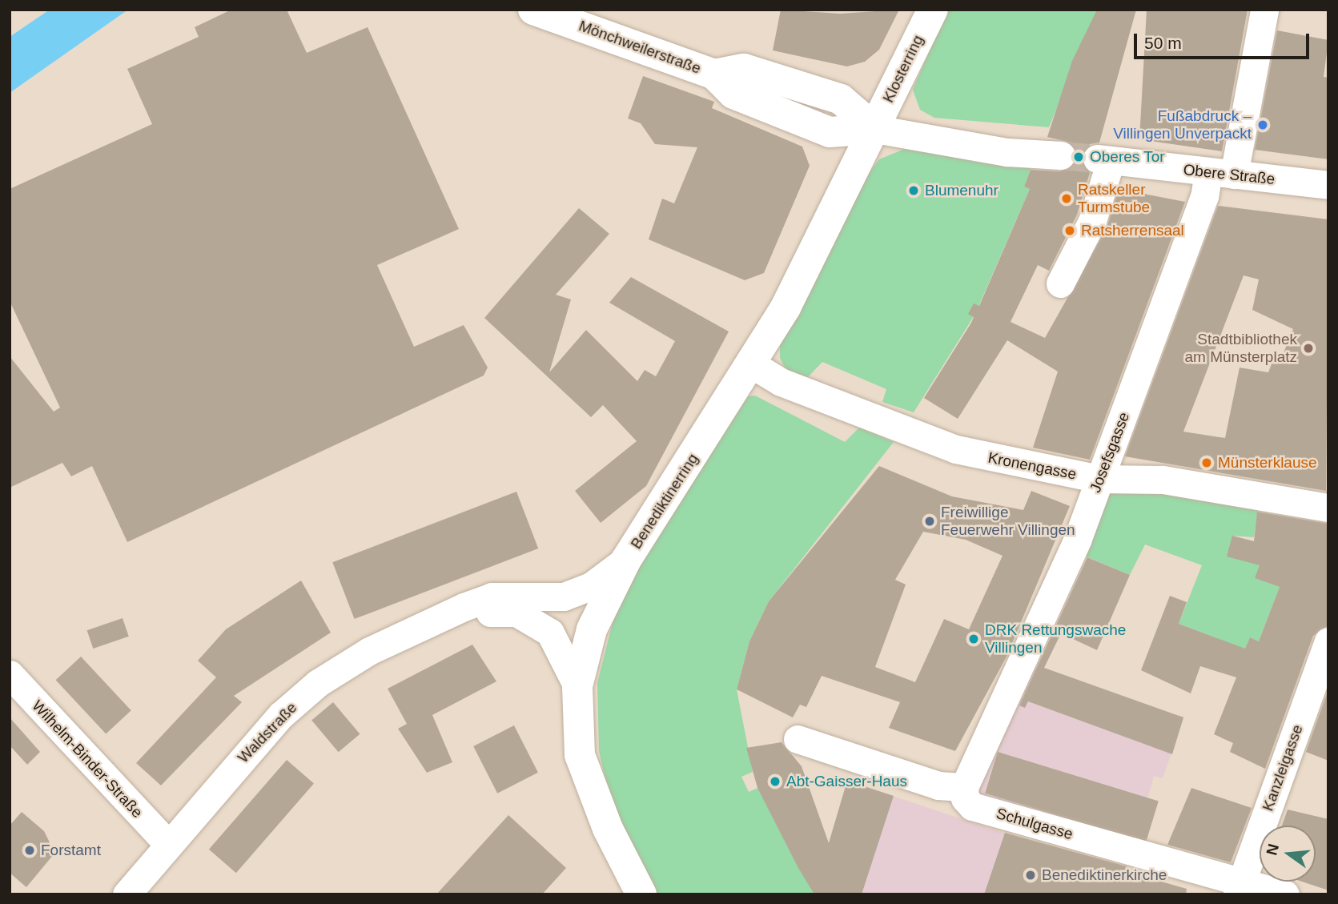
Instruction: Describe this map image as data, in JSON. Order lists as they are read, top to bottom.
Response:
{
  "streets": {
    "main road": ["Mönchweilerstraße", "Klosterring", "Benediktinerring"],
    "street": [
      "Obere Straße",
      "Josefsgasse",
      "Kronengasse",
      "Waldstraße",
      "Wilhelm-Binder-Straße",
      "Kanzleigasse",
      "Schulgasse"
    ]
  },
  "crossings": [
    ["Mönchweilerstraße", "Klosterring"],
    ["Mönchweilerstraße", "Benediktinerring"],
    ["Klosterring", "Benediktinerring"],
    ["Obere Straße", "Josefsgasse"],
    ["Josefsgasse", "Kronengasse"],
    ["Josefsgasse", "Schulgasse"],
    ["Kronengasse", "Benediktinerring"],
    ["Benediktinerring", "Waldstraße"],
    ["Waldstraße", "Wilhelm-Binder-Straße"],
    ["Kanzleigasse", "Schulgasse"]
  ],
  "places": [
    "Fußabdruck – Villingen Unverpackt",
    "Oberes Tor",
    "Blumenuhr",
    "Ratskeller Turmstube",
    "Ratsherrensaal",
    "Stadtbibliothek am Münsterplatz",
    "Münsterklause",
    "Freiwillige Feuerwehr Villingen",
    "DRK Rettungswache Villingen",
    "Abt-Gaisser-Haus",
    "Forstamt",
    "Benediktinerkirche"
  ],
  "scale_bar": "50 m",
  "north": "left"
}
